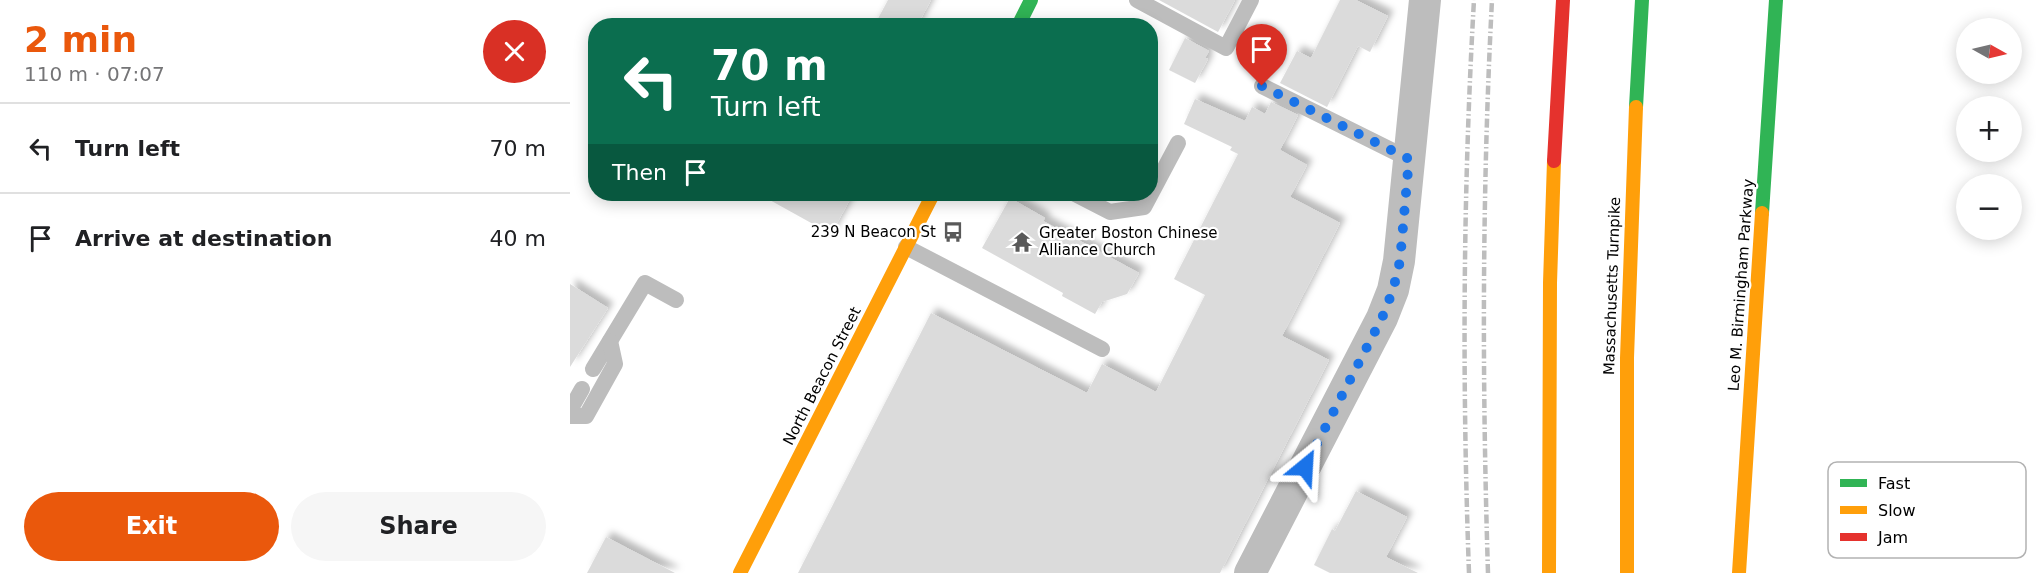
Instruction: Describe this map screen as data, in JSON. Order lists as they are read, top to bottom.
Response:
{
  "streets": {
    "main road": ["Leo M. Birmingham Parkway", "Massachusetts Turnpike", "North Beacon Street"]
  },
  "places": {
    "bus stop": ["239 N Beacon St"],
    "temple": ["Greater Boston Chinese Alliance Church"]
  },
  "legend": ["Fast", "Slow", "Jam"],
  "north": "right",
  "page": {
    "heading": ["2 min", "110 m · 07:07"],
    "map_buttons": ["+", "−"],
    "turn": ["70 m", "Turn left"],
    "list": [
      {
        "name": "Turn left",
        "value": "70 m"
      },
      {
        "name": "Arrive at destination",
        "value": "40 m"
      }
    ],
    "then": "Then",
    "buttons": ["Exit", "Share"]
  }
}
